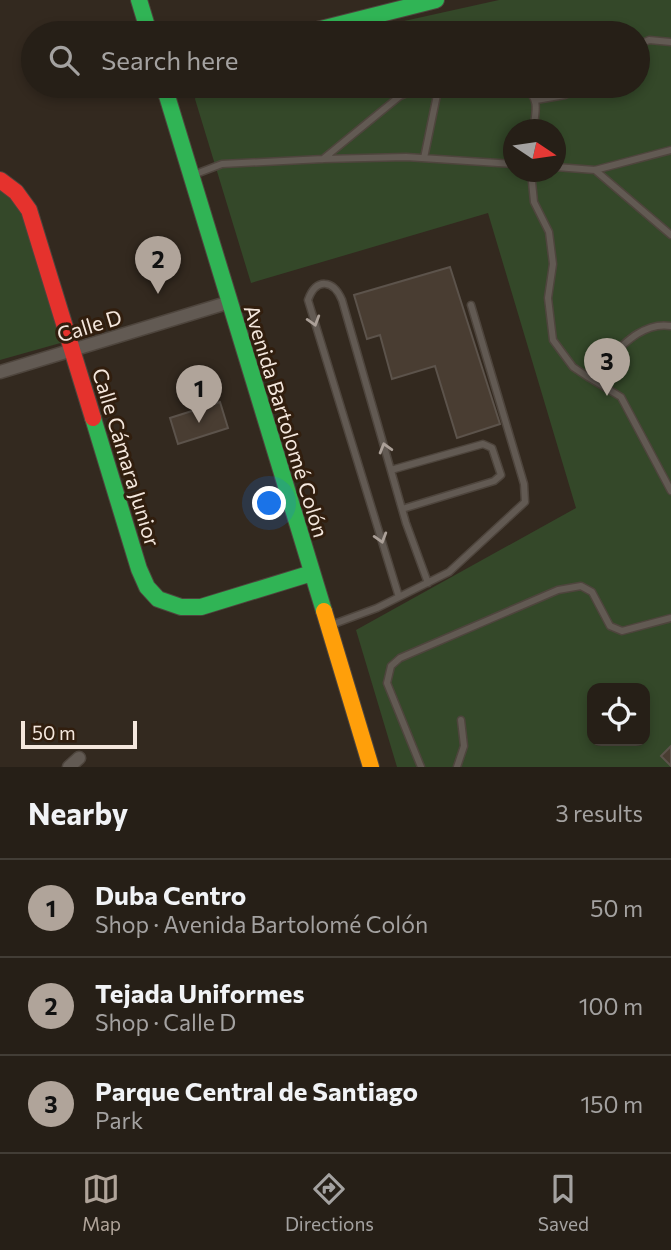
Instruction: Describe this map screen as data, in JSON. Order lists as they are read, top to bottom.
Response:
{
  "streets": {
    "main road": ["Avenida Bartolomé Colón", "Calle Cámara Junior"],
    "street": ["Calle D"]
  },
  "crossings": [
    ["Calle D", "Avenida Bartolomé Colón"],
    ["Calle D", "Calle Cámara Junior"],
    ["Avenida Bartolomé Colón", "Calle Cámara Junior"]
  ],
  "scale_bar": "50 m",
  "north": "right",
  "page": {
    "search": "Search here",
    "pins": ["2", "3", "1"],
    "scale": "50 m",
    "heading": ["Nearby", "3 results"],
    "list": [
      {
        "mark": "1",
        "name": "Duba Centro",
        "note": "Shop · Avenida Bartolomé Colón",
        "value": "50 m"
      },
      {
        "mark": "2",
        "name": "Tejada Uniformes",
        "note": "Shop · Calle D",
        "value": "100 m"
      },
      {
        "mark": "3",
        "name": "Parque Central de Santiago",
        "note": "Park",
        "value": "150 m"
      }
    ],
    "nav": ["Map", "Directions", "Saved"]
  }
}
